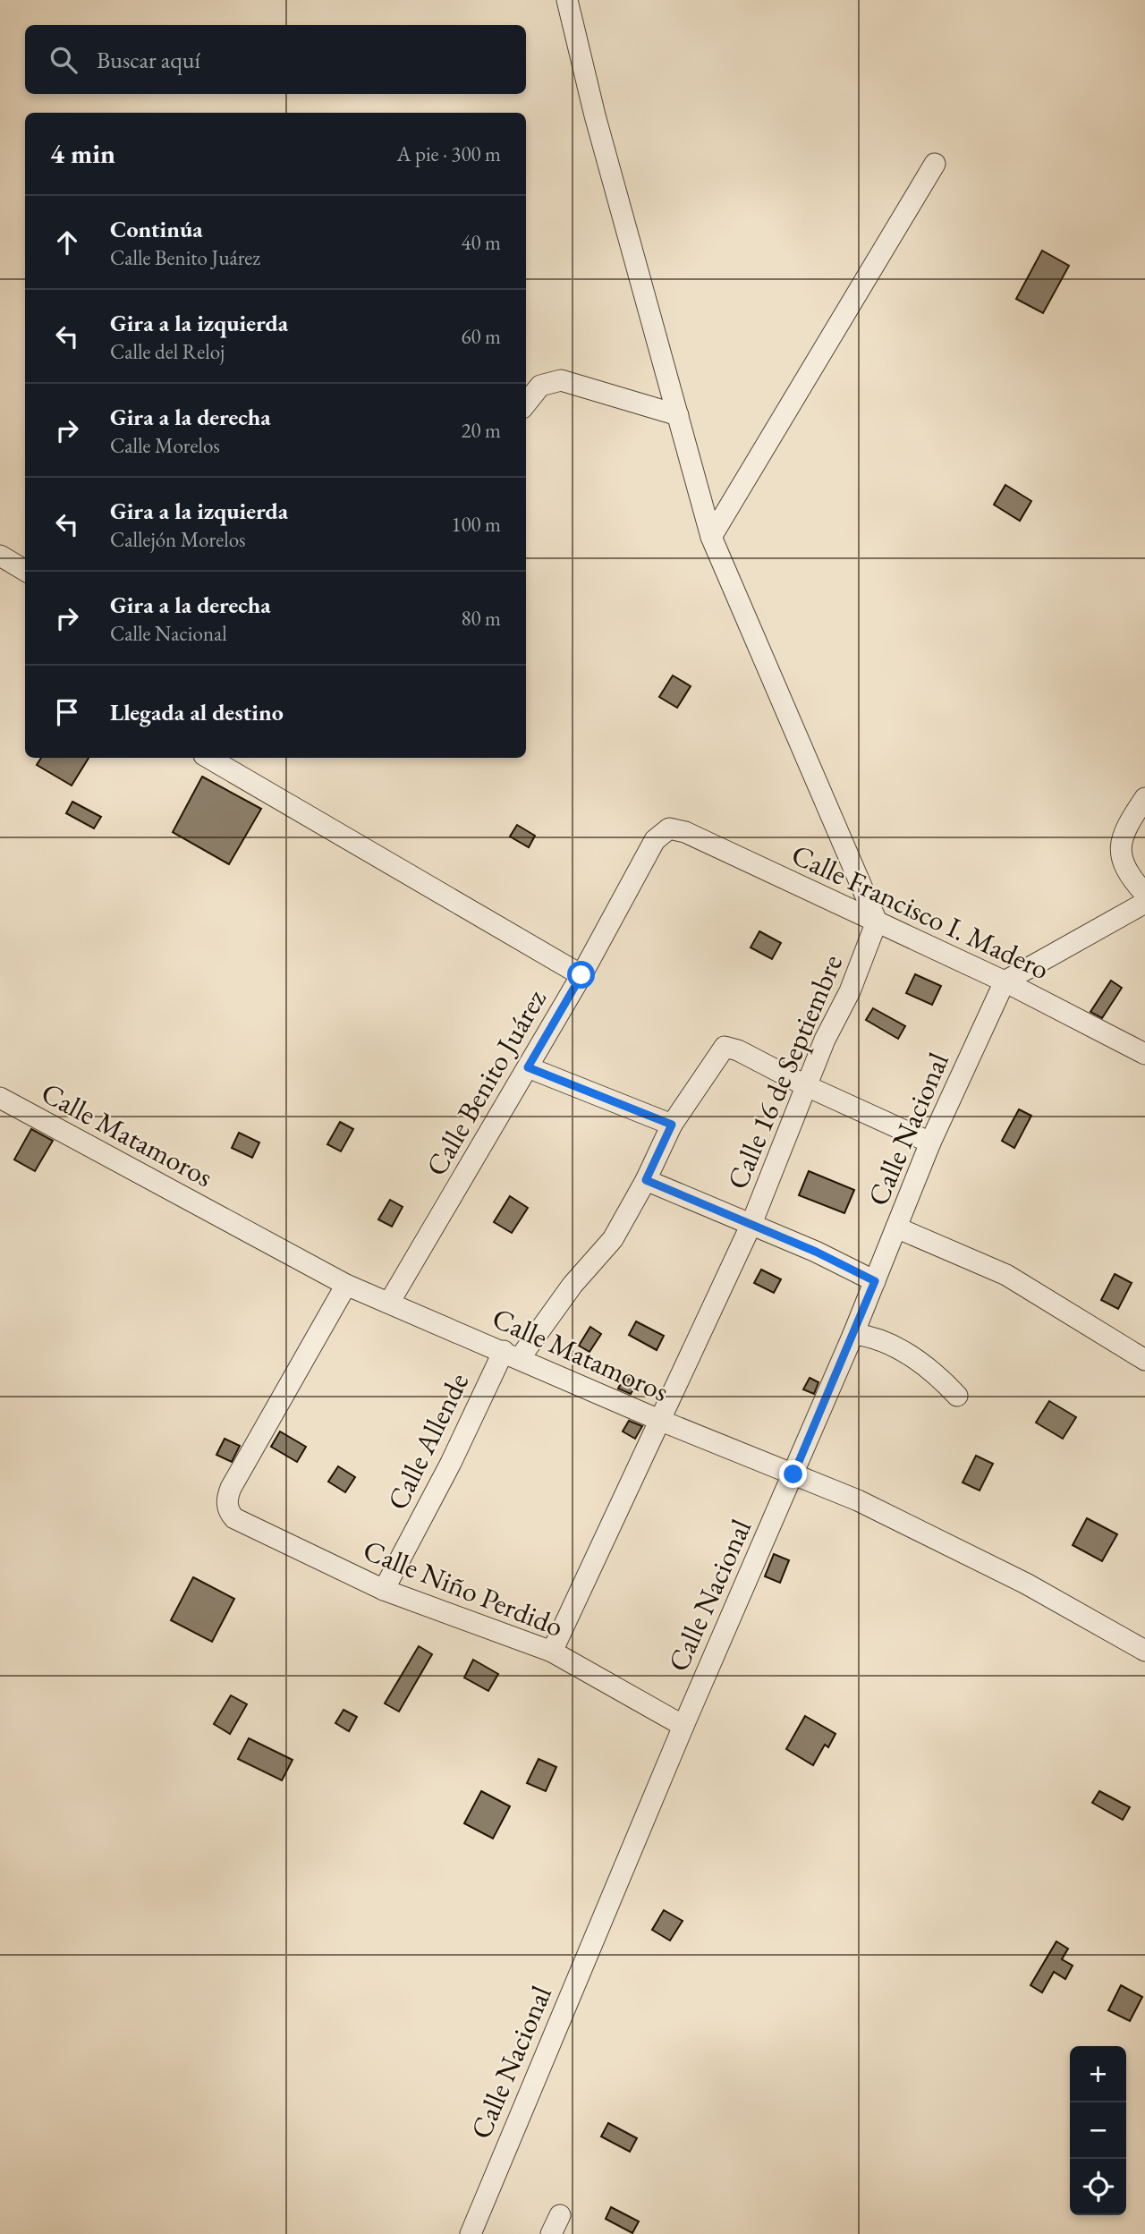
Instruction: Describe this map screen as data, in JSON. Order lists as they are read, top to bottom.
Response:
{
  "streets": {
    "street": [
      "Calle Francisco I. Madero",
      "Calle 16 de Septiembre",
      "Calle Benito Juárez",
      "Calle Nacional",
      "Calle Matamoros",
      "Calle Allende",
      "Calle Niño Perdido"
    ]
  },
  "crossings": [
    ["Calle Francisco I. Madero", "Calle 16 de Septiembre"],
    ["Calle Francisco I. Madero", "Calle Benito Juárez"],
    ["Calle Francisco I. Madero", "Calle Nacional"],
    ["Calle 16 de Septiembre", "Calle Matamoros"],
    ["Calle 16 de Septiembre", "Calle Allende"],
    ["Calle 16 de Septiembre", "Calle Niño Perdido"],
    ["Calle Benito Juárez", "Calle Matamoros"],
    ["Calle Nacional", "Calle Matamoros"],
    ["Calle Nacional", "Calle Niño Perdido"],
    ["Calle Matamoros", "Calle Allende"],
    ["Calle Matamoros", "Calle Niño Perdido"],
    ["Calle Allende", "Calle Niño Perdido"]
  ],
  "page": {
    "search": "Buscar aquí",
    "heading": ["4 min", "A pie · 300 m"],
    "list": [
      ["Continúa", "Calle Benito Juárez", "40 m"],
      ["Gira a la izquierda", "Calle del Reloj", "60 m"],
      ["Gira a la derecha", "Calle Morelos", "20 m"],
      ["Gira a la izquierda", "Callejón Morelos", "100 m"],
      ["Gira a la derecha", "Calle Nacional", "80 m"],
      "Llegada al destino"
    ],
    "map_buttons": ["+", "−"]
  }
}
